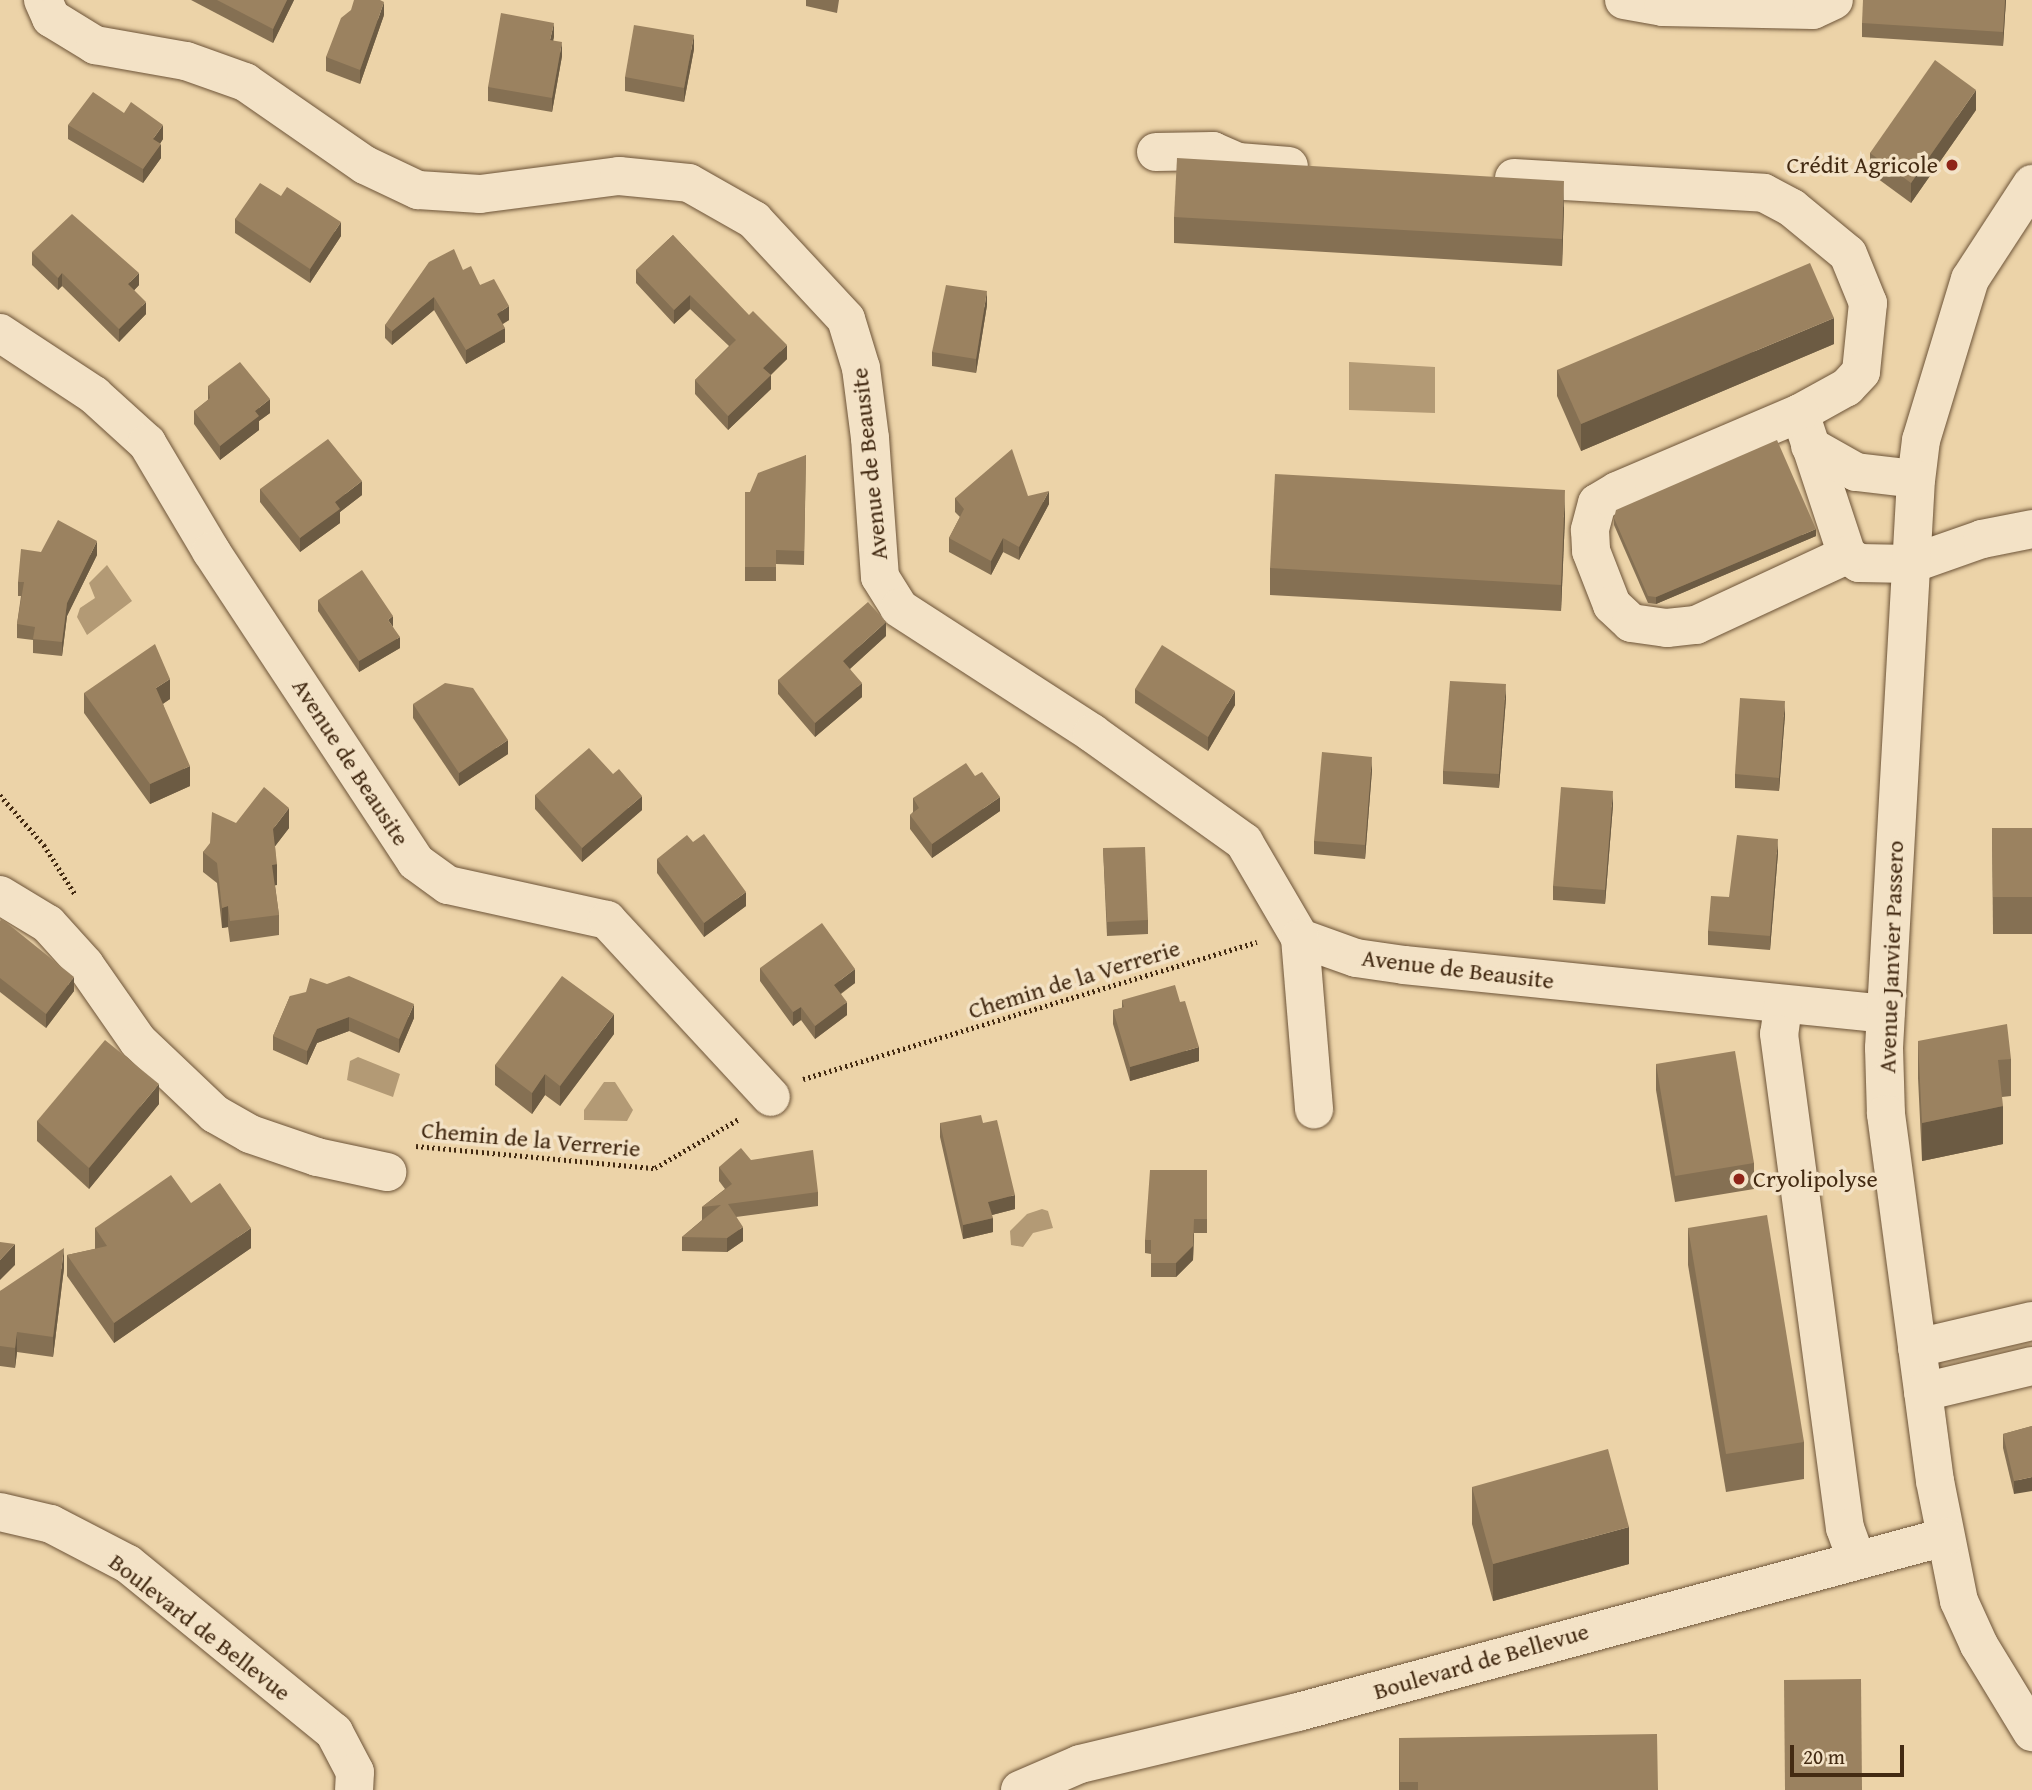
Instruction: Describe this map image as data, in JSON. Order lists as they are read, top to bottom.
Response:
{
  "streets": {
    "street": ["Avenue de Beausite", "Avenue Janvier Passero", "Boulevard de Bellevue"],
    "path": ["Chemin de la Verrerie"]
  },
  "crossings": [
    ["Avenue de Beausite", "Avenue Janvier Passero"],
    ["Avenue de Beausite", "Chemin de la Verrerie"],
    ["Avenue Janvier Passero", "Boulevard de Bellevue"]
  ],
  "places": ["Crédit Agricole", "Cryolipolyse"],
  "scale_bar": "20 m"
}
